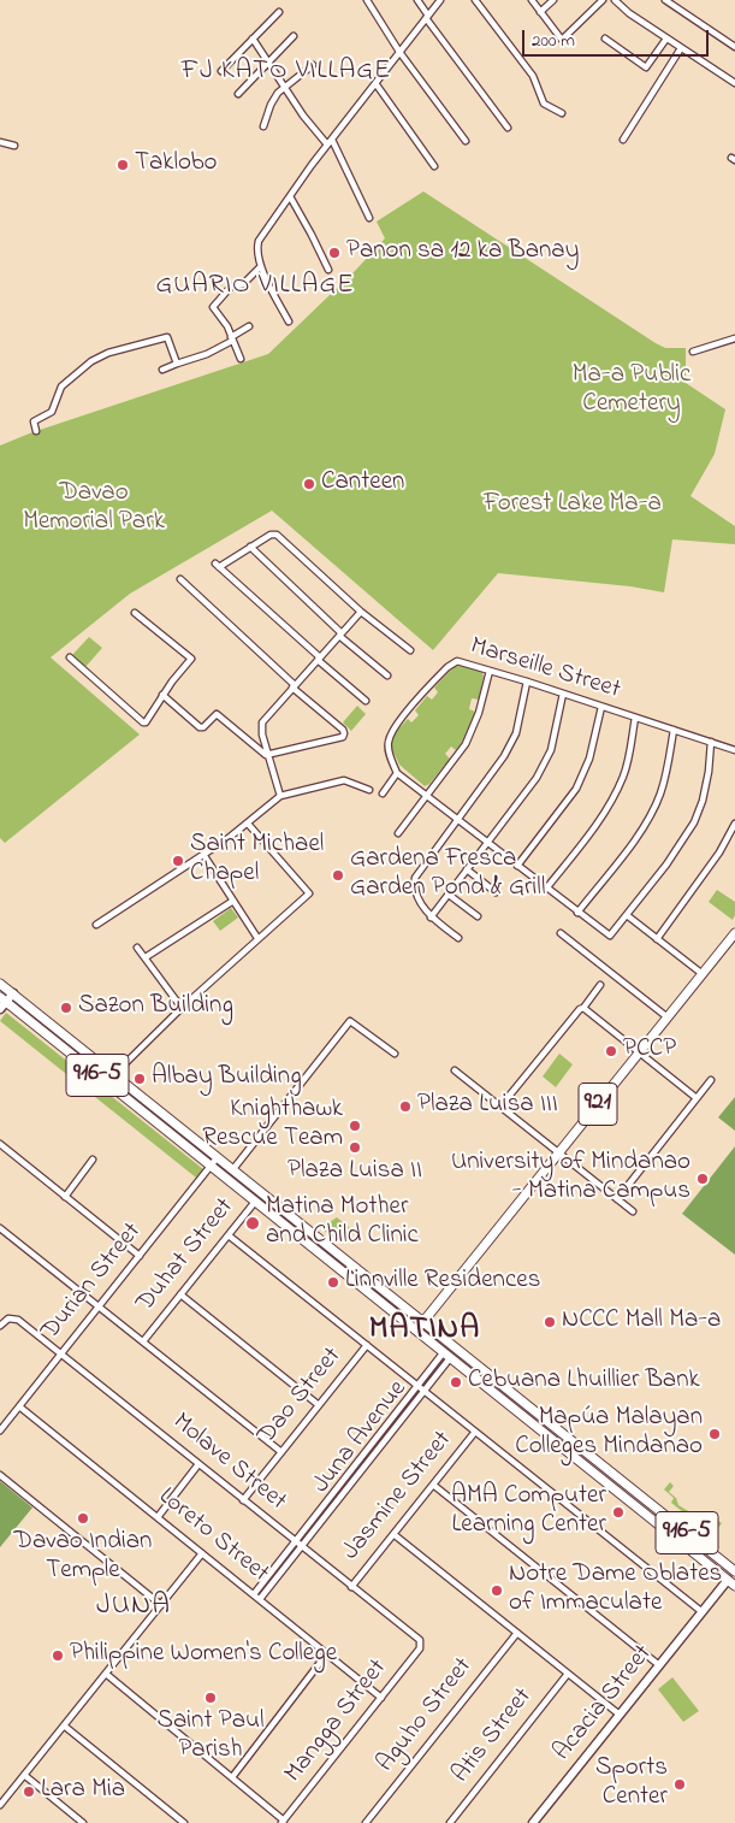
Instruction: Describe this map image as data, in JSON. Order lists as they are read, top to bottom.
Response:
{
  "streets": {
    "main road": ["916-5", "921"],
    "street": [
      "Marseille Street",
      "Duhat Street",
      "Durian Street",
      "Dao Street",
      "Juna Avenue",
      "Molave Street",
      "Jasmine Street",
      "Loreto Street",
      "Acacia Street",
      "Aguho Street",
      "Mangga Street",
      "Atis Street"
    ]
  },
  "crossings": [
    ["916-5", "921"],
    ["916-5", "Duhat Street"],
    ["916-5", "Durian Street"],
    ["916-5", "Juna Avenue"],
    ["916-5", "Acacia Street"],
    ["Durian Street", "Molave Street"],
    ["Durian Street", "Loreto Street"],
    ["Dao Street", "Molave Street"],
    ["Juna Avenue", "Molave Street"],
    ["Juna Avenue", "Loreto Street"],
    ["Molave Street", "Jasmine Street"],
    ["Molave Street", "Mangga Street"],
    ["Loreto Street", "Mangga Street"]
  ],
  "districts": [
    "FJ KATO VILLAGE",
    "GUARIO VILLAGE",
    "MATINA",
    "JUNA"
  ],
  "parks": ["Ma-a Public Cemetery", "Davao Memorial Park", "Forest Lake Ma-a"],
  "places": [
    "Taklobo",
    "Panon sa 12 ka Banay",
    "Canteen",
    "Saint Michael Chapel",
    "Gardena Fresca Garden Pond & Grill",
    "Sazon Building",
    "PCCP",
    "Albay Building",
    "Plaza Luisa III",
    "Knighthawk Rescue Team",
    "Plaza Luisa II",
    "University of Mindanao - Matina Campus",
    "Matina Mother and Child Clinic",
    "Linnville Residences",
    "NCCC Mall Ma-a",
    "Cebuana Lhuillier Bank",
    "Mapúa Malayan Colleges Mindanao",
    "AMA Computer Learning Center",
    "Davao Indian Temple",
    "Notre Dame Oblates of Immaculate",
    "Philippine Women's College",
    "Saint Paul Parish",
    "Sports Center",
    "Lara Mia"
  ],
  "scale_bar": "200 m"
}
